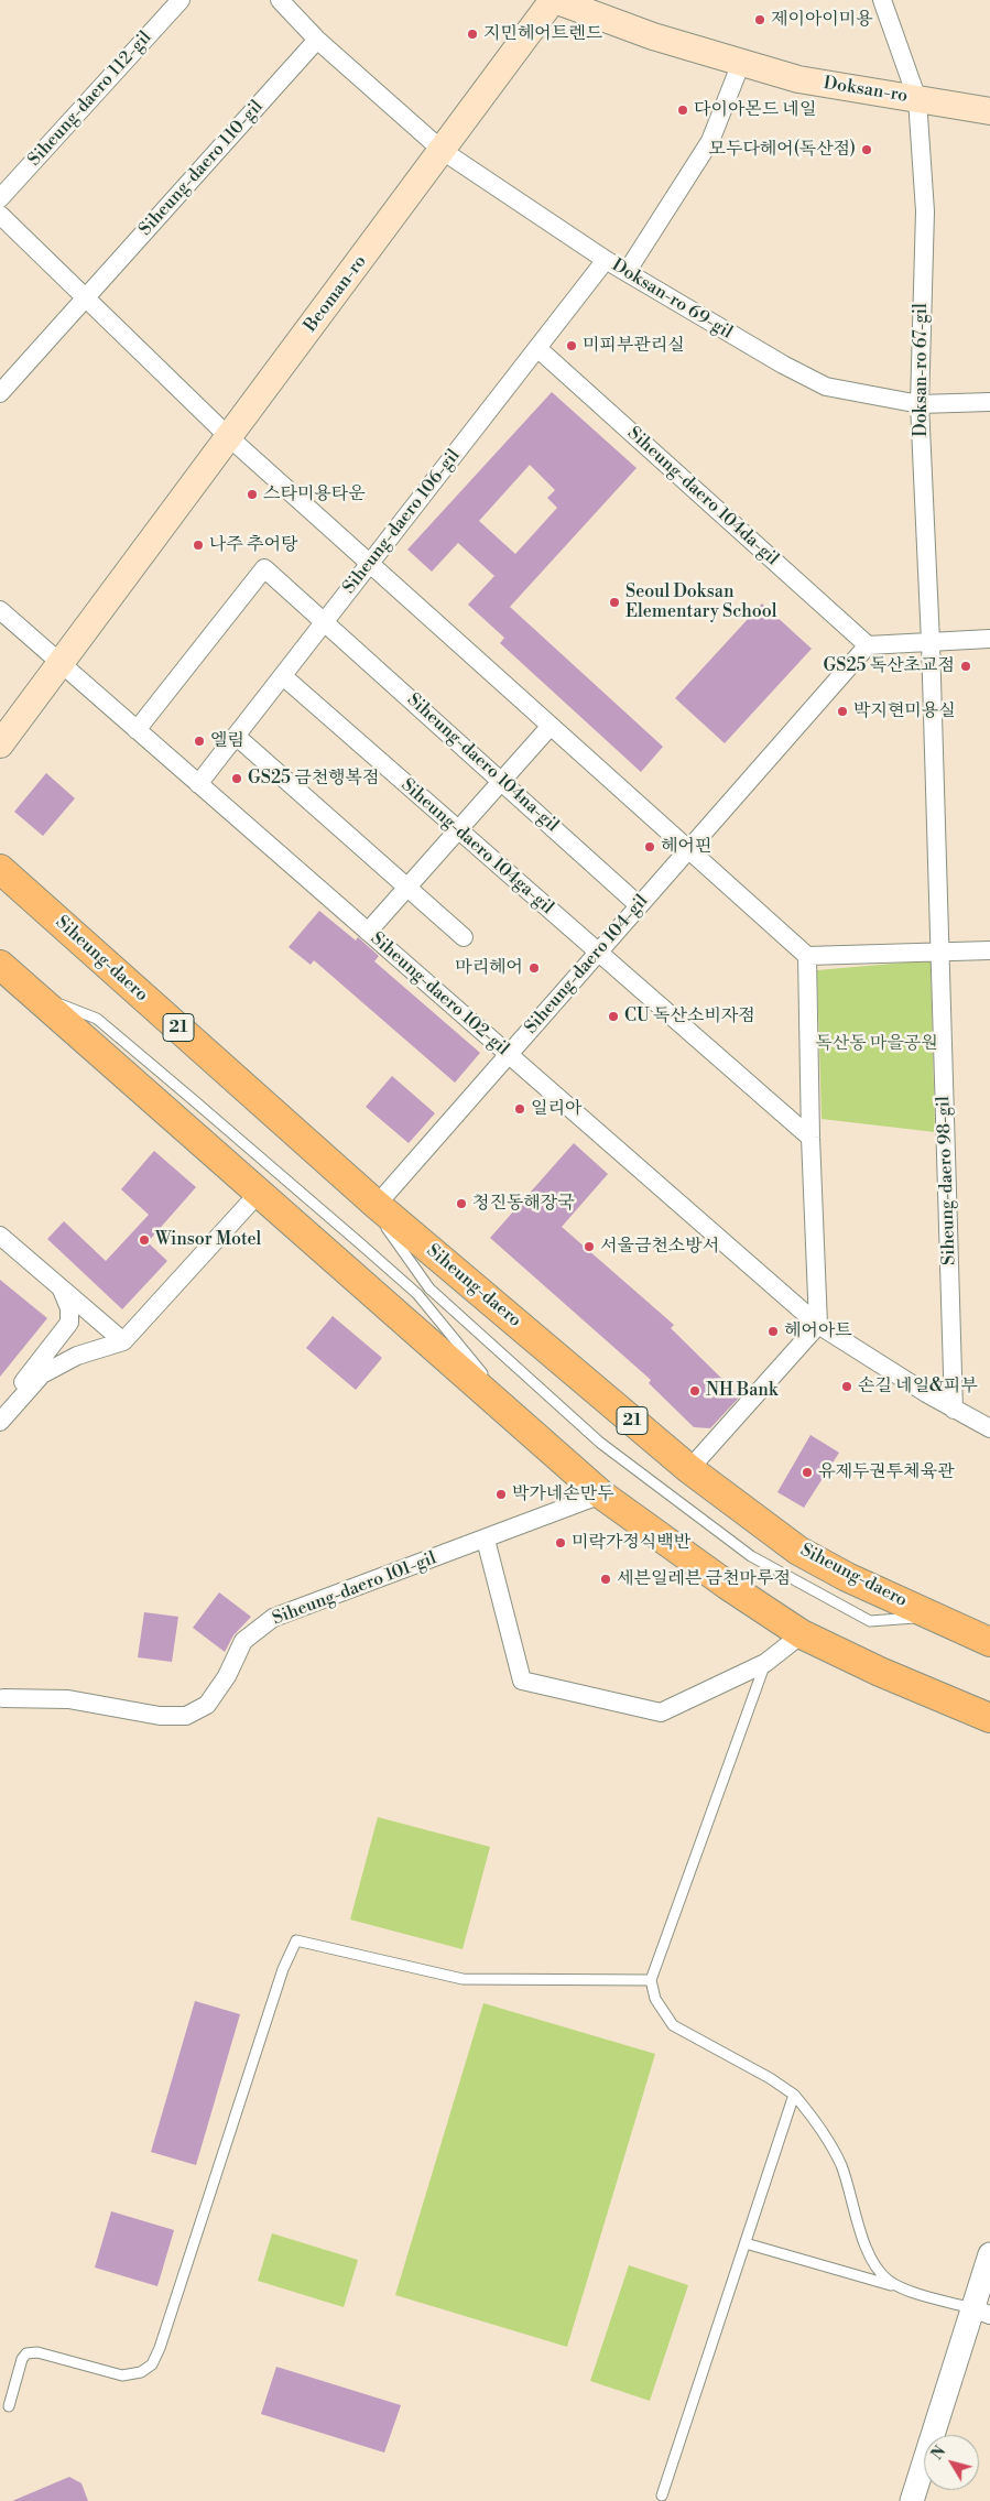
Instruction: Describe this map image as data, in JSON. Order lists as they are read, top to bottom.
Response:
{
  "streets": {
    "main road": [
      "Doksan-ro",
      "Beoman-ro",
      "Siheung-daero",
      "21"
    ],
    "street": [
      "Siheung-daero 112-gil",
      "Siheung-daero 110-gil",
      "Doksan-ro 69-gil",
      "Doksan-ro 67-gil",
      "Siheung-daero 104da-gil",
      "Siheung-daero 106-gil",
      "Siheung-daero 104na-gil",
      "Siheung-daero 104ga-gil",
      "Siheung-daero 104-gil",
      "Siheung-daero 102-gil",
      "Siheung-daero 98-gil",
      "Siheung-daero 101-gil"
    ]
  },
  "crossings": [
    ["Doksan-ro", "Beoman-ro"],
    ["Doksan-ro", "Doksan-ro 67-gil"],
    ["Beoman-ro", "Doksan-ro 69-gil"],
    ["Beoman-ro", "Siheung-daero 102-gil"],
    ["Doksan-ro 69-gil", "Doksan-ro 67-gil"],
    ["Doksan-ro 69-gil", "Siheung-daero 106-gil"],
    ["Doksan-ro 67-gil", "Siheung-daero 98-gil"],
    ["Siheung-daero 104da-gil", "Siheung-daero 106-gil"],
    ["Siheung-daero 104da-gil", "Siheung-daero 104-gil"],
    ["Siheung-daero 106-gil", "Siheung-daero 104na-gil"],
    ["Siheung-daero 106-gil", "Siheung-daero 104ga-gil"],
    ["Siheung-daero 106-gil", "Siheung-daero 102-gil"],
    ["Siheung-daero 104na-gil", "Siheung-daero 104-gil"],
    ["Siheung-daero 104na-gil", "Siheung-daero 102-gil"],
    ["Siheung-daero 104ga-gil", "Siheung-daero 104-gil"],
    ["Siheung-daero", "Siheung-daero 104-gil"],
    ["Siheung-daero 104-gil", "Siheung-daero 102-gil"],
    ["Siheung-daero 102-gil", "Siheung-daero 98-gil"]
  ],
  "parks": ["독산동 마을공원"],
  "places": [
    "제이아이미용",
    "지민헤어트렌드",
    "다이아몬드 네일",
    "모두다헤어(독산점)",
    "미피부관리실",
    "스타미용타운",
    "나주 추어탕",
    "Seoul Doksan Elementary School",
    "GS25 독산초교점",
    "박지현미용실",
    "엘림",
    "GS25 금천행복점",
    "헤어핀",
    "마리헤어",
    "CU 독산소비자점",
    "일리아",
    "청진동해장국",
    "Winsor Motel",
    "서울금천소방서",
    "헤어아트",
    "손길 네일&피부",
    "NH Bank",
    "유제두권투체육관",
    "박가네손만두",
    "미락가정식백반",
    "세븐일레븐 금천마루점"
  ],
  "north": "top left"
}
